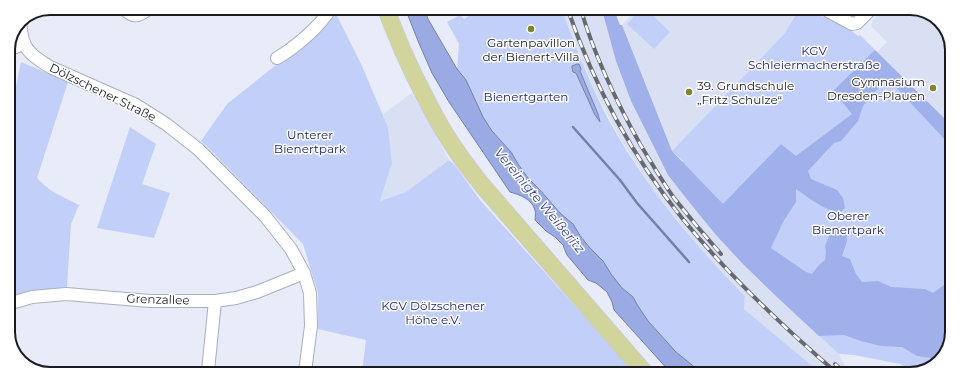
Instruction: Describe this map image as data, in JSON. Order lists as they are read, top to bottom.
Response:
{
  "streets": {
    "street": ["Dölzschener Straße", "Grenzallee"]
  },
  "crossings": [
    ["Dölzschener Straße", "Grenzallee"]
  ],
  "water": ["Vereinigte Weißeritz"],
  "parks": [
    "KGV Schleiermacherstraße",
    "Bienertgarten",
    "Unterer Bienertpark",
    "Oberer Bienertpark",
    "KGV Dölzschener Höhe e.V."
  ],
  "places": ["Gartenpavillon der Bienert-Villa", "Gymnasium Dresden-Plauen", "39. Grundschule „Fritz Schulze“"]
}
